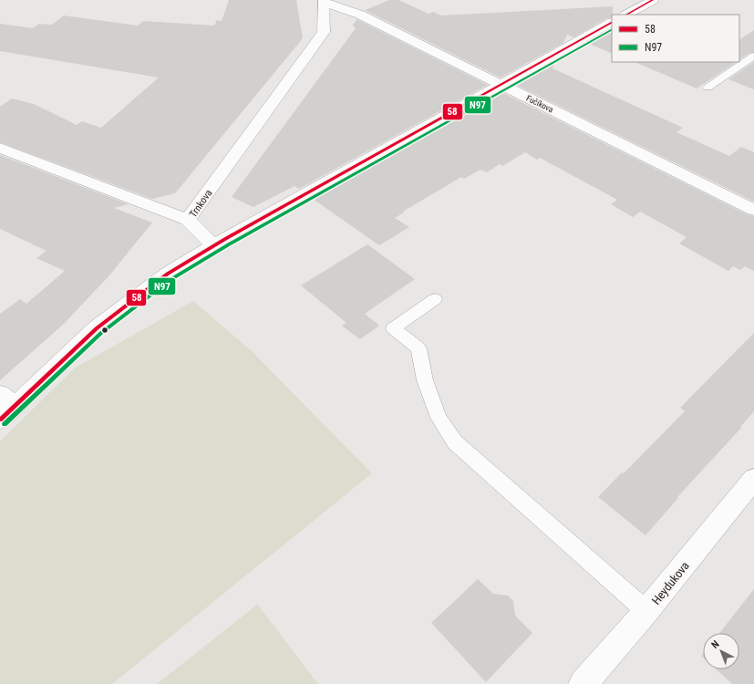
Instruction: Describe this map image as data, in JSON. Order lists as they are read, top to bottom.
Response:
{
  "streets": {
    "street": ["Fučíkova", "Trnkova", "Heydukova"]
  },
  "crossings": [
    ["Fučíkova", "Trnkova"]
  ],
  "lines": ["transit line 58", "transit line N97"],
  "legend": ["58", "N97"],
  "north": "top left"
}
